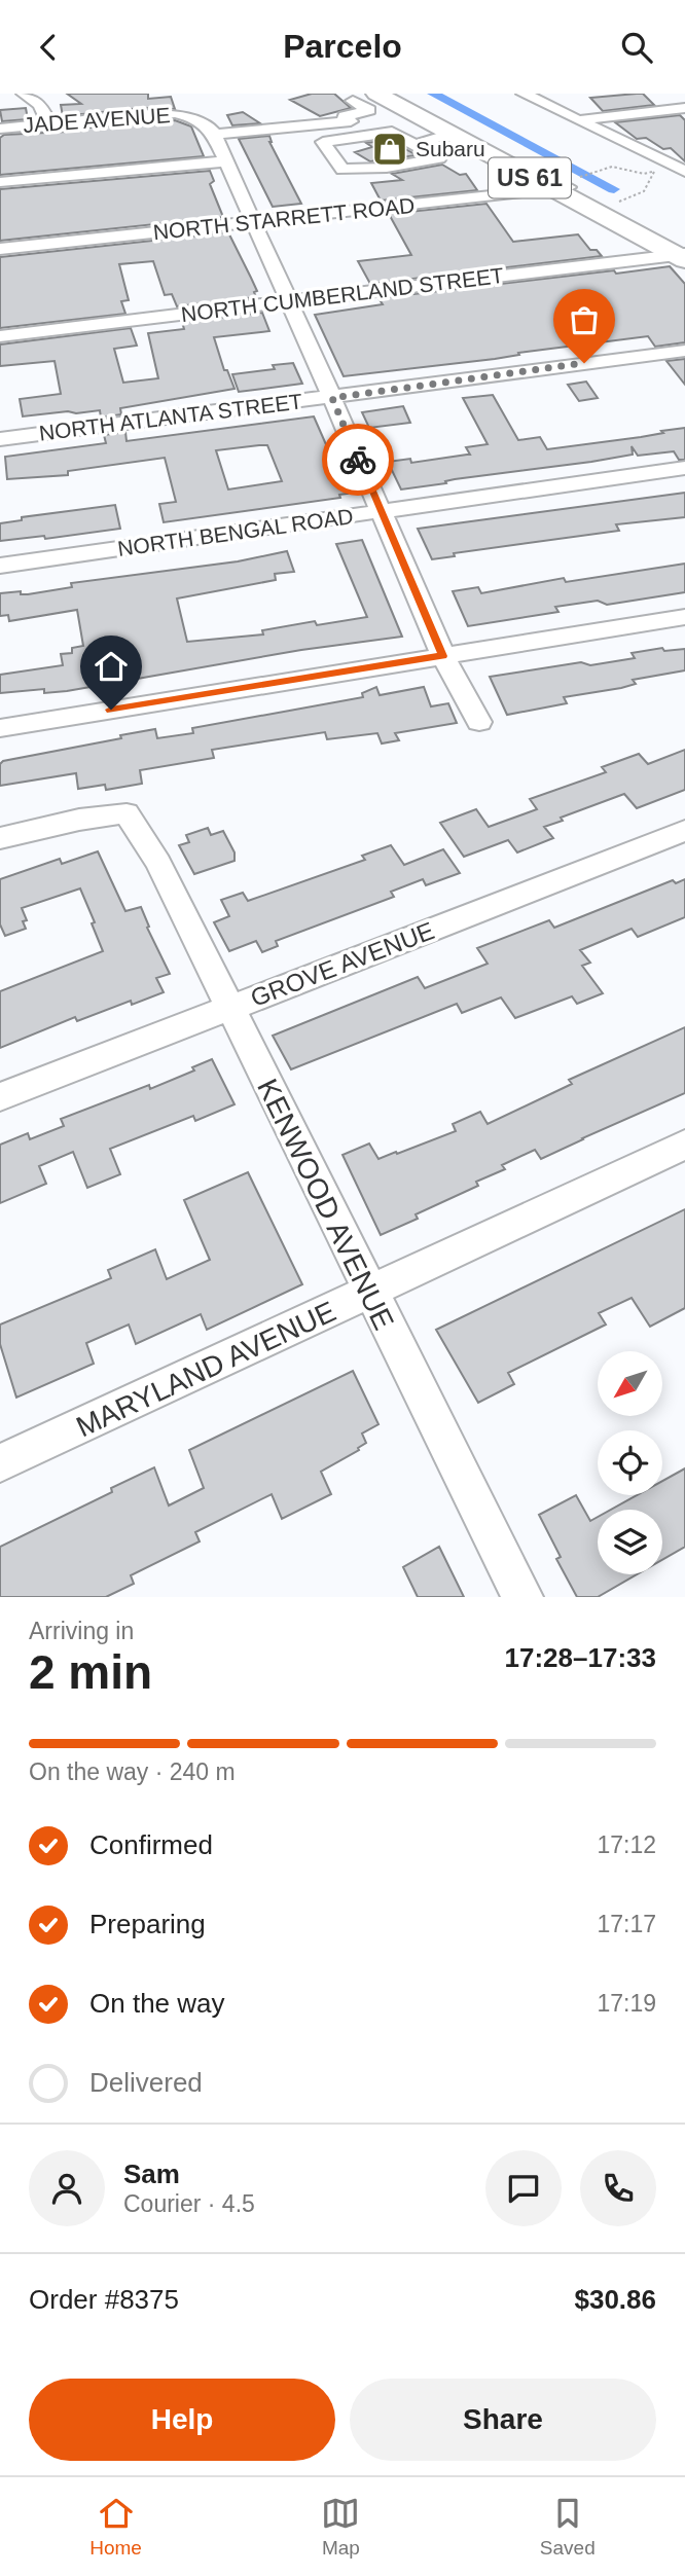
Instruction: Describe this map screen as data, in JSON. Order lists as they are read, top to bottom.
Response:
{
  "streets": {
    "highway": ["US 61"],
    "street": [
      "JADE AVENUE",
      "NORTH STARRETT ROAD",
      "NORTH CUMBERLAND STREET",
      "NORTH ATLANTA STREET",
      "NORTH BENGAL ROAD",
      "GROVE AVENUE",
      "KENWOOD AVENUE",
      "MARYLAND AVENUE"
    ]
  },
  "crossings": [
    ["US 61", "NORTH STARRETT ROAD"],
    ["US 61", "NORTH CUMBERLAND STREET"],
    ["GROVE AVENUE", "KENWOOD AVENUE"],
    ["KENWOOD AVENUE", "MARYLAND AVENUE"]
  ],
  "places": {
    "shop": ["Subaru"]
  },
  "north": "bottom left",
  "page": {
    "header": "Parcelo",
    "heading": ["2 min", "Arriving in", "17:28–17:33"],
    "panel": [
      "Sam",
      "Courier · 4.5",
      "Order #8375",
      "$30.86"
    ],
    "bar": "On the way · 240 m",
    "list": [
      ["Confirmed", "17:12"],
      ["Preparing", "17:17"],
      ["On the way", "17:19"],
      "Delivered"
    ],
    "buttons": ["Help", "Share"],
    "tabs": ["Home", "Map", "Saved"]
  }
}
